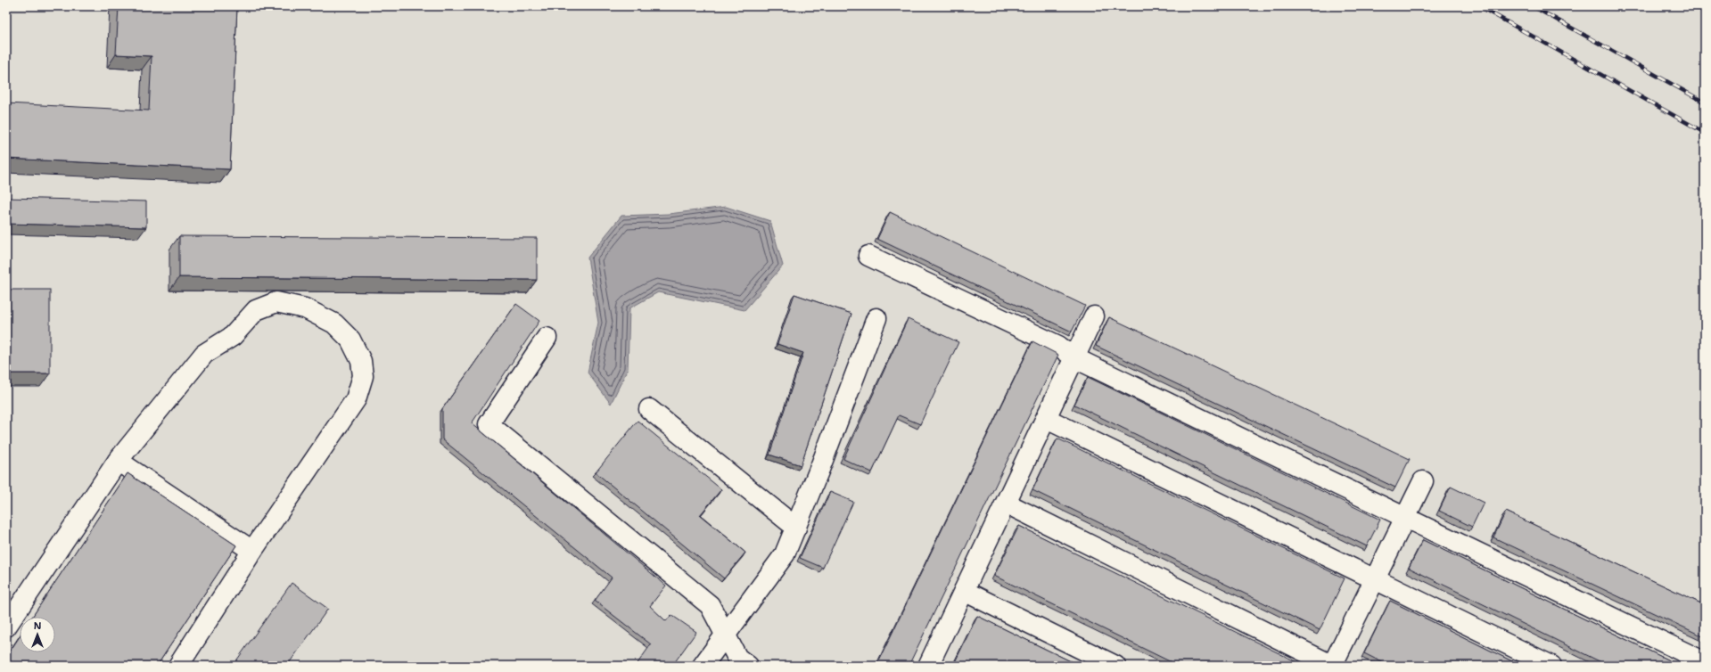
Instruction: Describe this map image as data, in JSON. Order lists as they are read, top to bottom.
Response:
{
  "north": "top"
}
